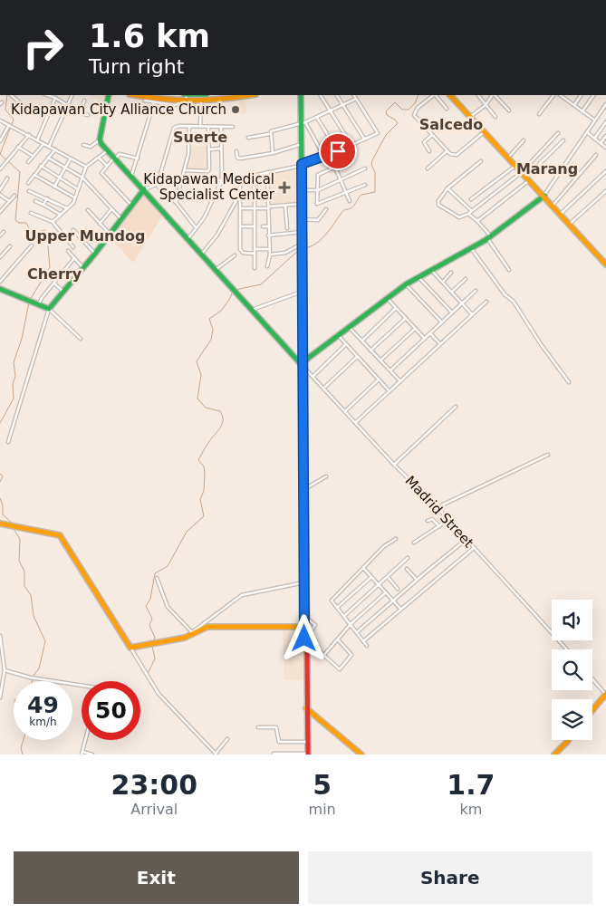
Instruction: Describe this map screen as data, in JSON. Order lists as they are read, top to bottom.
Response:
{
  "streets": {
    "street": ["Madrid Street"]
  },
  "districts": [
    "Salcedo",
    "Suerte",
    "Marang",
    "Upper Mundog",
    "Cherry"
  ],
  "places": {
    "other": ["Kidapawan City Alliance Church"],
    "health": ["Kidapawan Medical Specialist Center"]
  },
  "page": {
    "turn": ["1.6 km", "Turn right"],
    "speed": "49 km/h",
    "limit": "50",
    "eta": [
      "23:00",
      "Arrival",
      "5",
      "min",
      "1.7",
      "km"
    ],
    "buttons": ["Exit", "Share"]
  }
}
